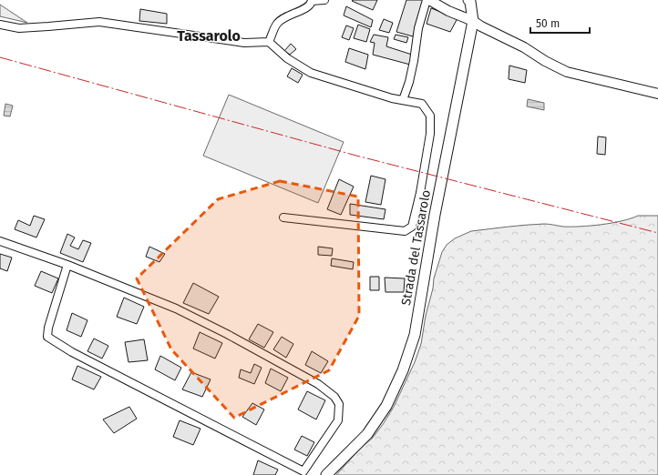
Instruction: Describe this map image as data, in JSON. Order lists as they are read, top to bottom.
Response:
{
  "streets": {
    "main road": ["Strada del Tassarolo"]
  },
  "districts": ["Tassarolo"],
  "scale_bar": "50 m"
}
